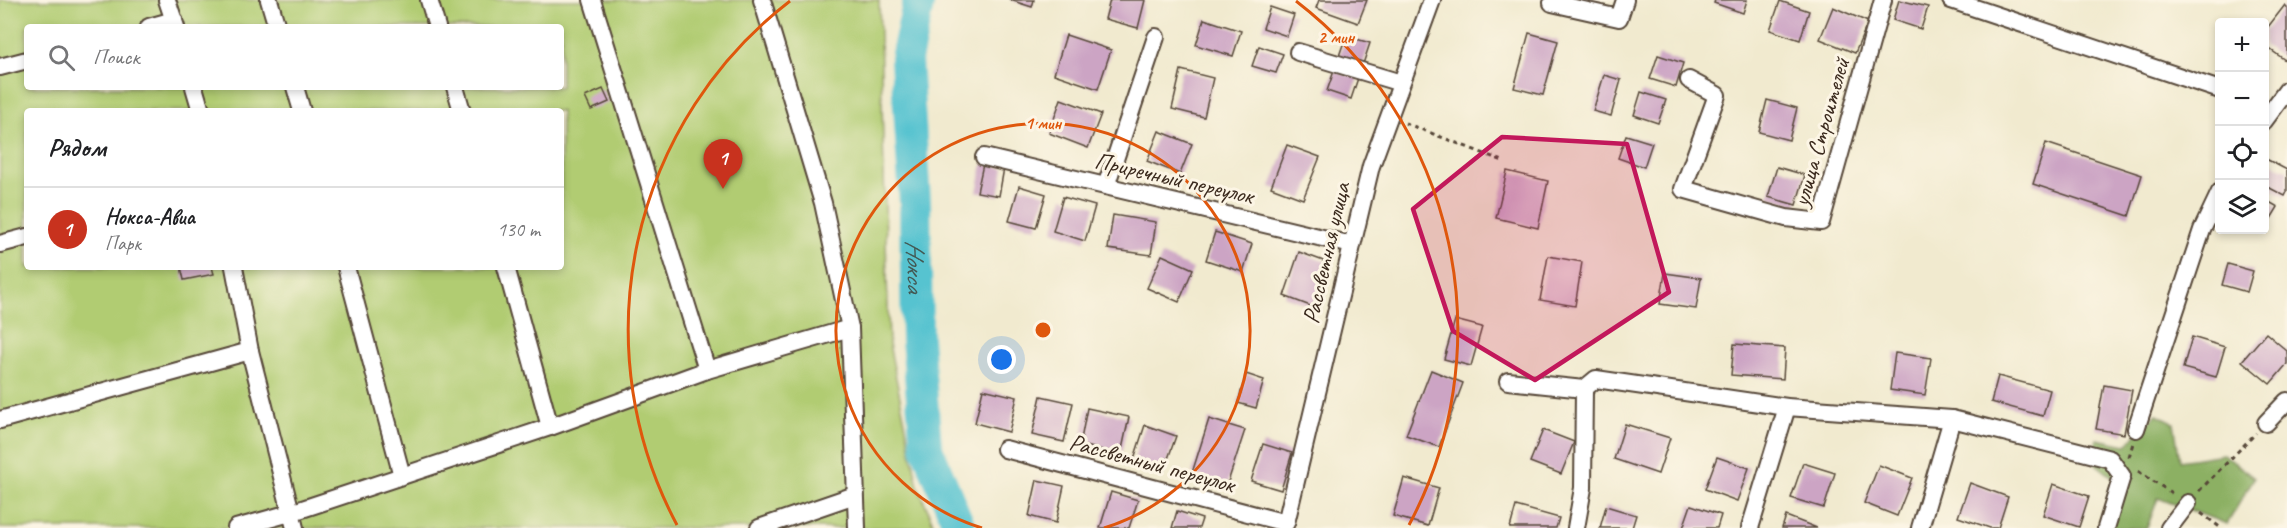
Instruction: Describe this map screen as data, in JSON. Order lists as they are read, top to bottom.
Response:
{
  "streets": {
    "street": [
      "улица Строителей",
      "Приречный переулок",
      "Рассветная улица",
      "Рассветный переулок"
    ]
  },
  "crossings": [
    ["Приречный переулок", "Рассветная улица"],
    ["Рассветная улица", "Рассветный переулок"]
  ],
  "water": ["Нокса"],
  "page": {
    "map_buttons": ["+", "−"],
    "search": "Поиск",
    "heading": "Рядом",
    "pins": "1",
    "list": [
      {
        "mark": "1",
        "name": "Нокса-Авиа",
        "note": "Парк",
        "value": "130 m"
      }
    ]
  },
  "rings": ["2 мин", "1 мин"]
}
